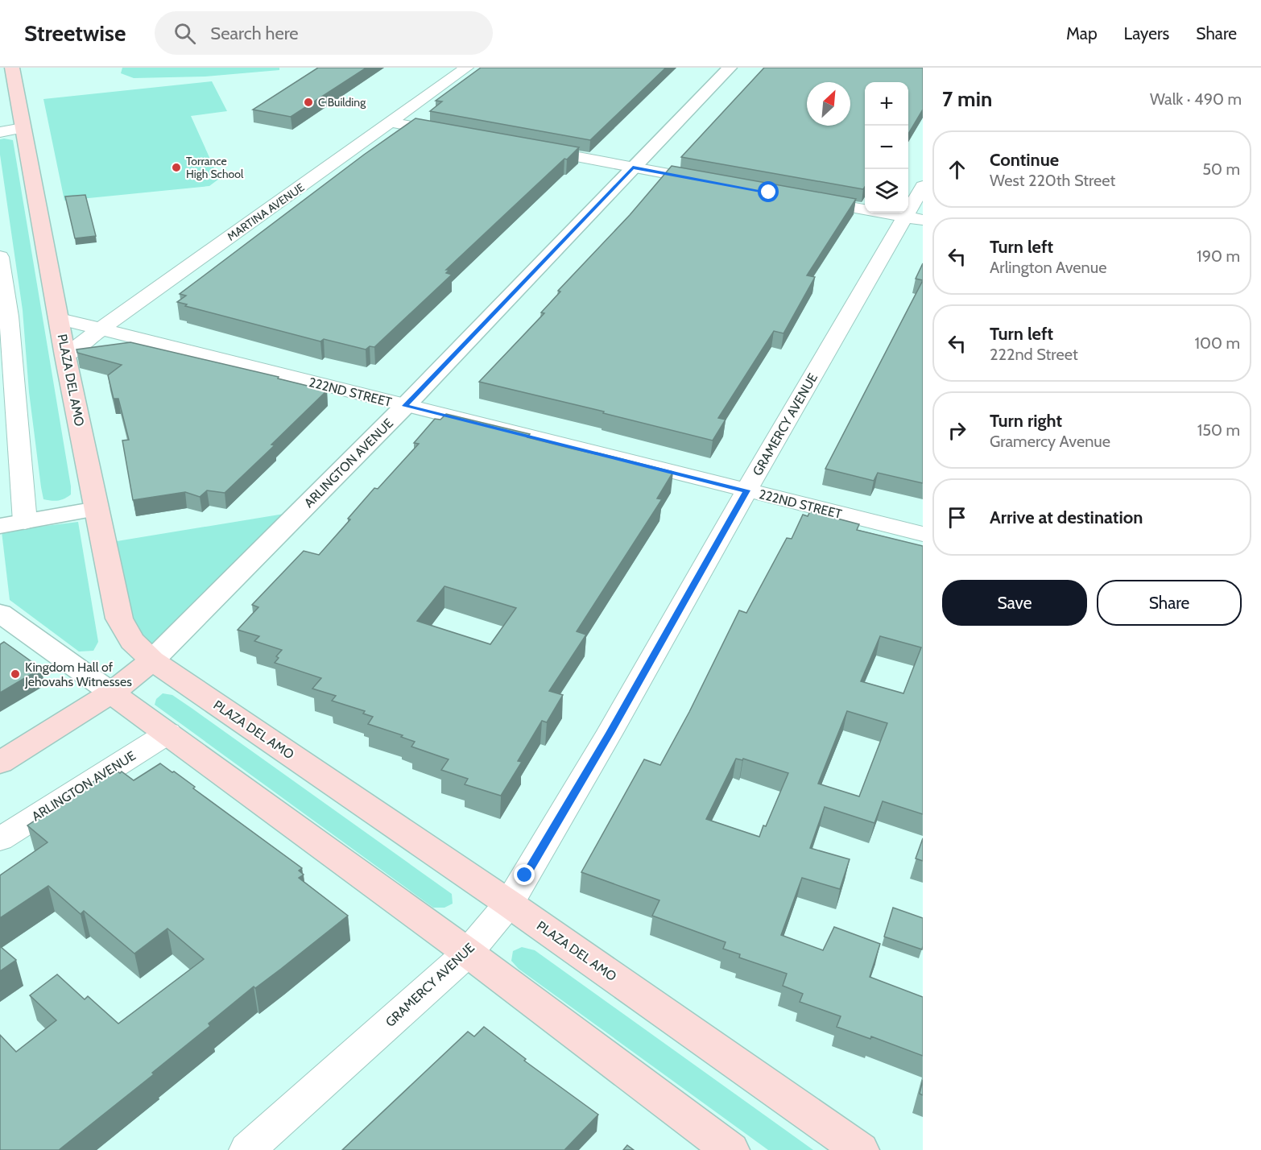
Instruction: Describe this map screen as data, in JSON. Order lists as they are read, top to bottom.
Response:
{
  "streets": {
    "main road": ["PLAZA DEL AMO", "ARLINGTON AVENUE"],
    "street": ["MARTINA AVENUE", "222ND STREET", "GRAMERCY AVENUE"]
  },
  "crossings": [
    ["MARTINA AVENUE", "PLAZA DEL AMO"],
    ["MARTINA AVENUE", "222ND STREET"],
    ["PLAZA DEL AMO", "222ND STREET"],
    ["PLAZA DEL AMO", "GRAMERCY AVENUE"],
    ["PLAZA DEL AMO", "ARLINGTON AVENUE"],
    ["222ND STREET", "GRAMERCY AVENUE"],
    ["222ND STREET", "ARLINGTON AVENUE"]
  ],
  "places": ["C Building", "Torrance High School", "Kingdom Hall of Jehovahs Witnesses"],
  "north": "top right",
  "page": {
    "header": "Streetwise",
    "search": "Search here",
    "nav": ["Map", "Layers", "Share"],
    "heading": ["7 min", "Walk · 490 m"],
    "map_buttons": ["+", "−"],
    "list": [
      ["Continue", "West 220th Street", "50 m"],
      ["Turn left", "Arlington Avenue", "190 m"],
      ["Turn left", "222nd Street", "100 m"],
      ["Turn right", "Gramercy Avenue", "150 m"],
      "Arrive at destination"
    ],
    "buttons": ["Save", "Share"]
  }
}
